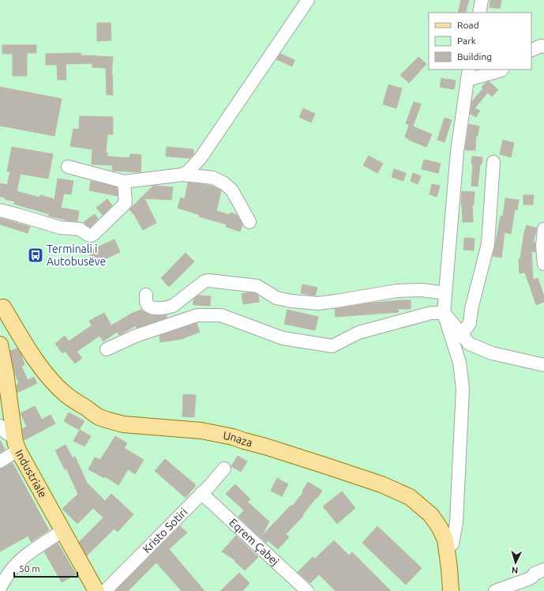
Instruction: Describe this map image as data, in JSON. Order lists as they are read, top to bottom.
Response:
{
  "streets": {
    "main road": ["Unaza", "Industriale"],
    "street": ["Kristo Sotiri", "Eqrem Çabej"]
  },
  "crossings": [
    ["Kristo Sotiri", "Eqrem Çabej"]
  ],
  "places": {
    "bus stop": ["Terminali i Autobusëve"]
  },
  "legend": ["Road", "Park", "Building"],
  "scale_bar": "50 m",
  "north": "bottom"
}
